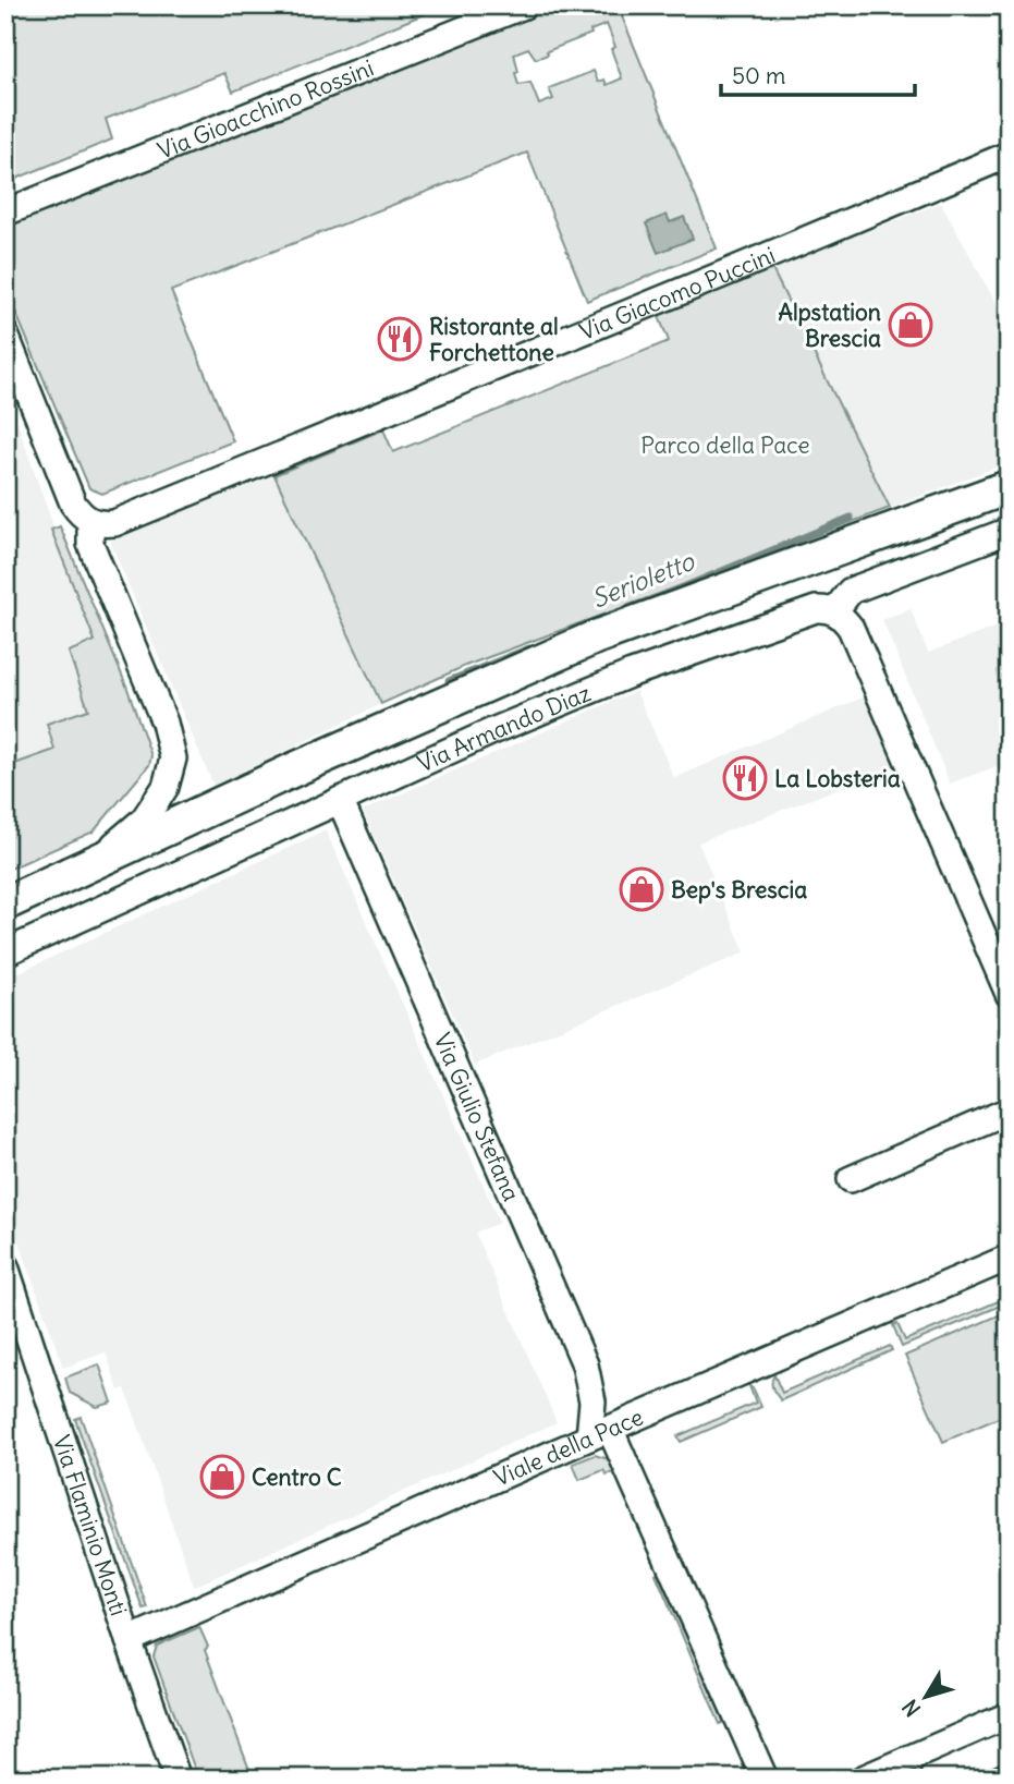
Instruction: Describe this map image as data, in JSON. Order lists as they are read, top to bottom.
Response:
{
  "streets": {
    "main road": ["Via Armando Diaz"],
    "street": [
      "Via Gioacchino Rossini",
      "Via Giacomo Puccini",
      "Via Giulio Stefana",
      "Viale della Pace",
      "Via Flaminio Monti"
    ]
  },
  "crossings": [
    ["Via Armando Diaz", "Via Giulio Stefana"],
    ["Via Giulio Stefana", "Viale della Pace"],
    ["Viale della Pace", "Via Flaminio Monti"]
  ],
  "water": ["Serioletto"],
  "parks": ["Parco della Pace"],
  "places": {
    "shop": ["Alpstation Brescia", "Bep's Brescia", "Centro C"],
    "restaurant": ["Ristorante al Forchettone", "La Lobsteria"]
  },
  "scale_bar": "50 m",
  "north": "bottom left"
}
